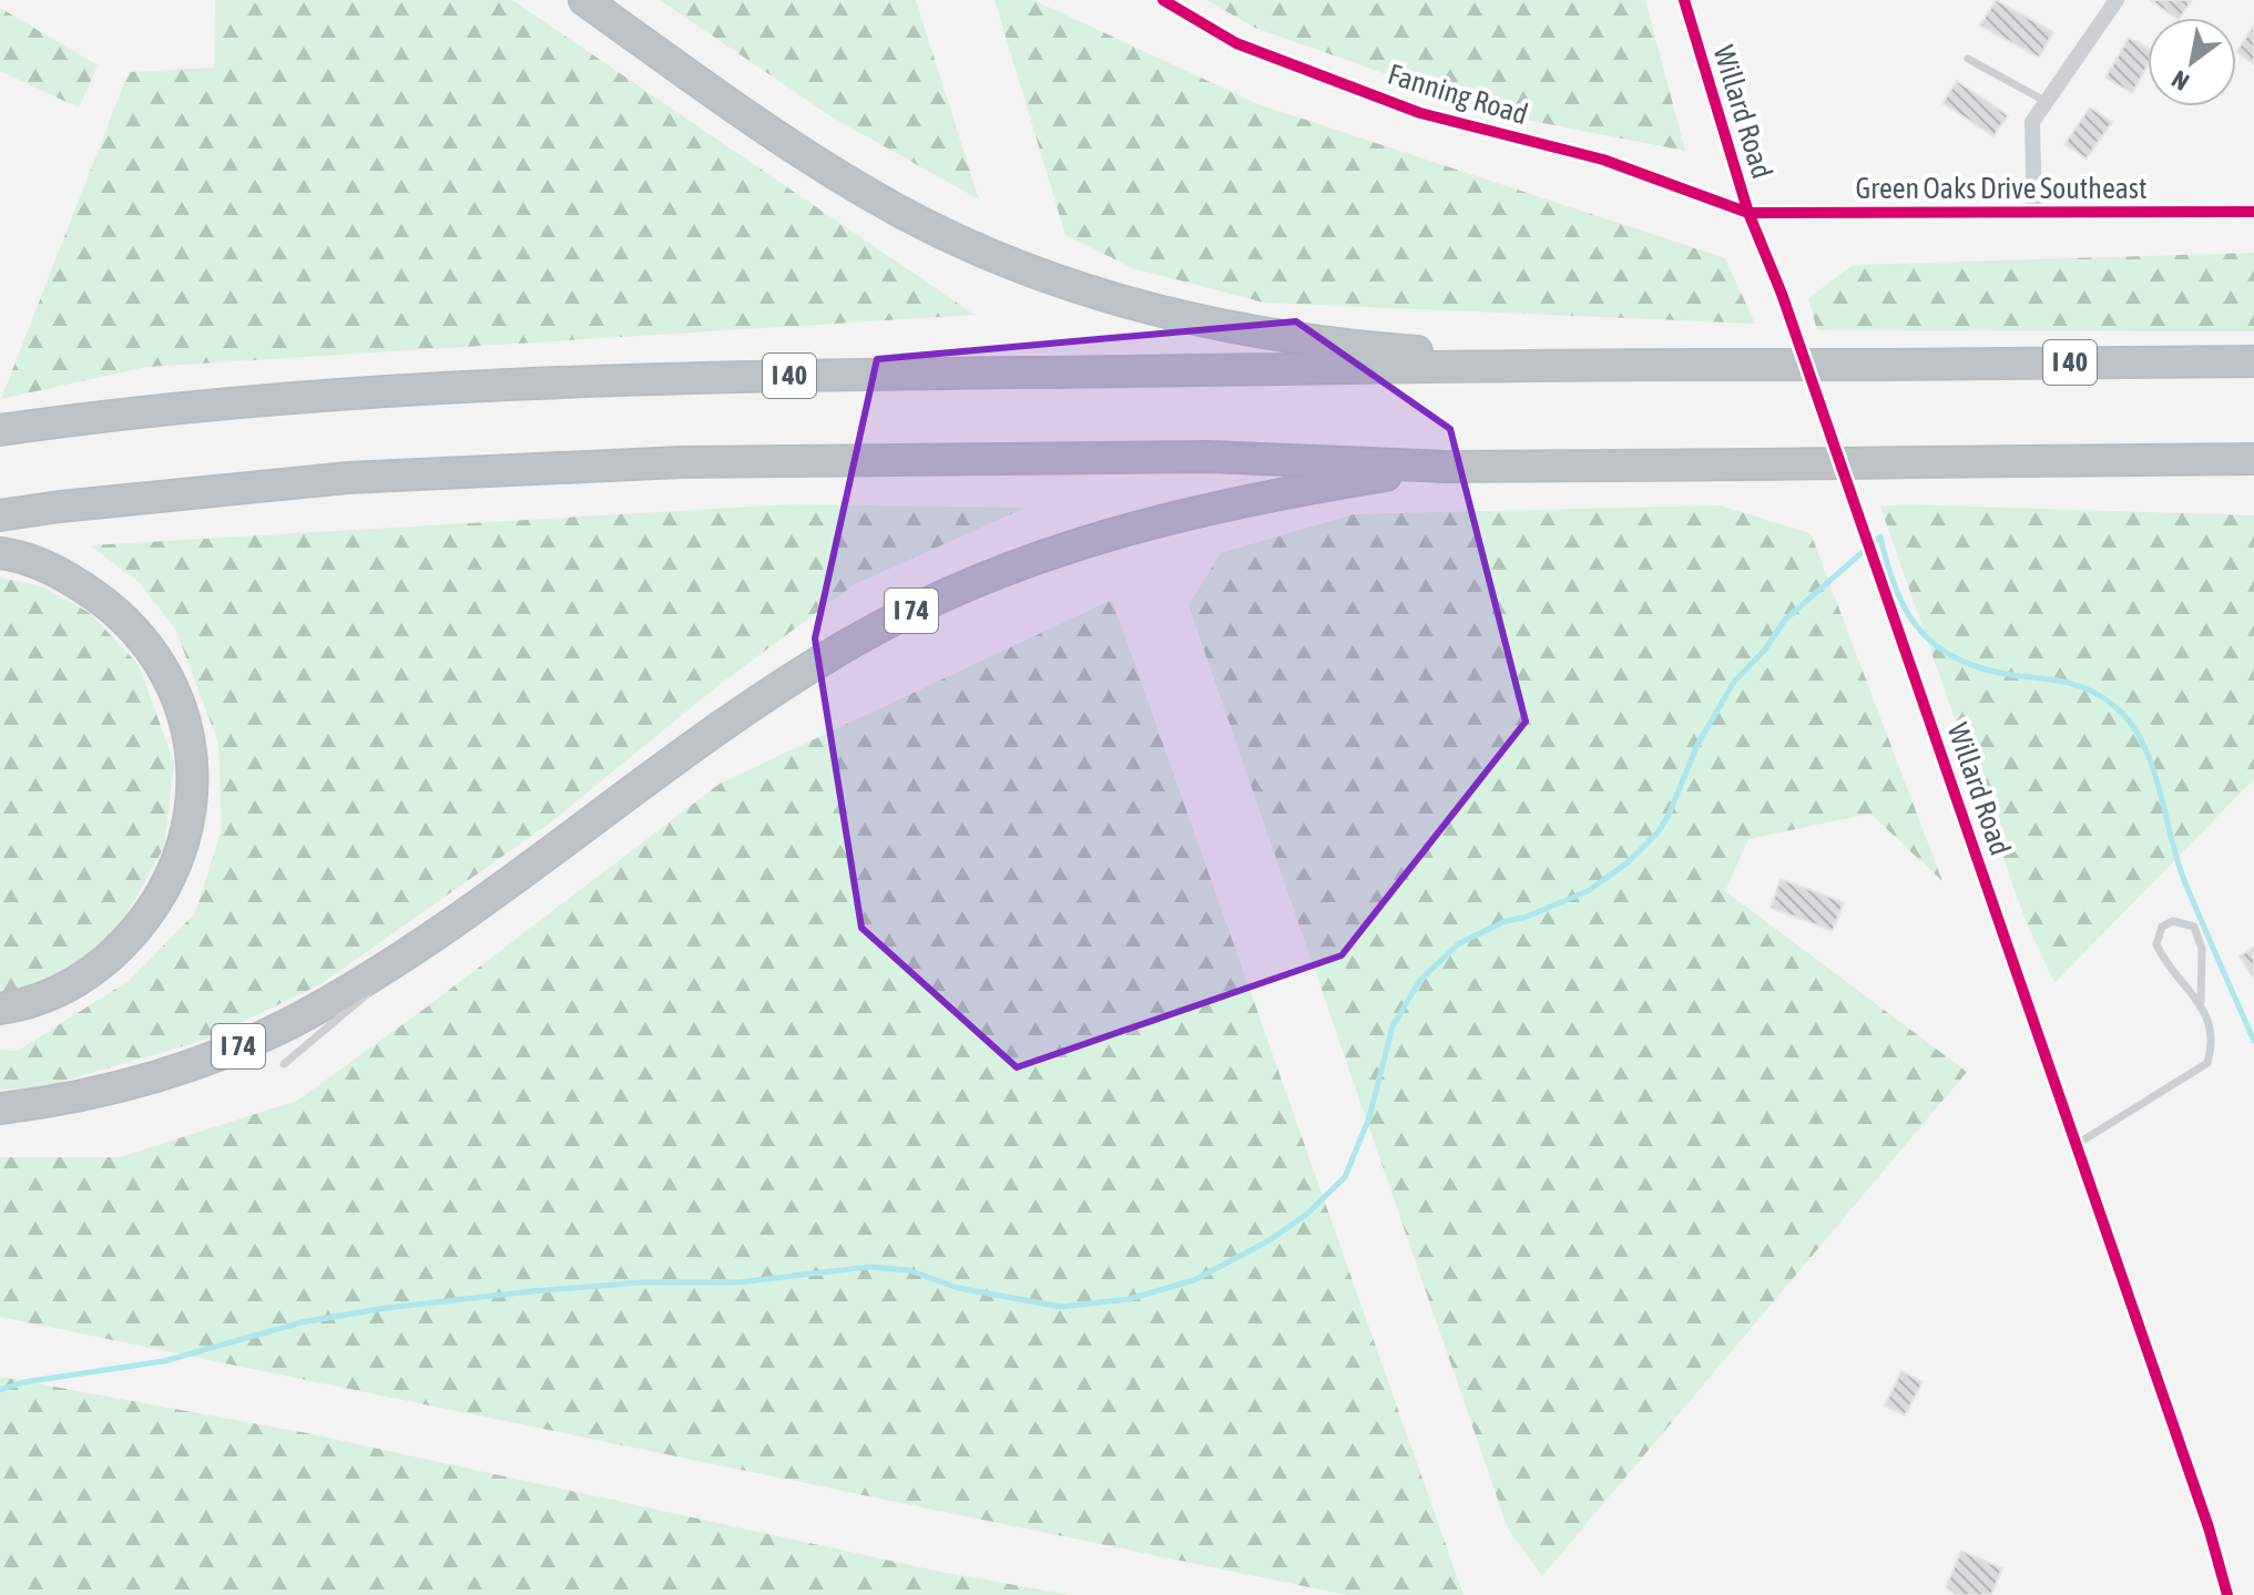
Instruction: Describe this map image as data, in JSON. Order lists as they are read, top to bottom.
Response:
{
  "streets": {
    "highway": ["I 40", "I 74"],
    "street": ["Fanning Road", "Willard Road", "Green Oaks Drive Southeast"]
  },
  "crossings": [
    ["Fanning Road", "Willard Road"],
    ["Fanning Road", "Green Oaks Drive Southeast"],
    ["Willard Road", "Green Oaks Drive Southeast"]
  ],
  "north": "bottom left"
}
